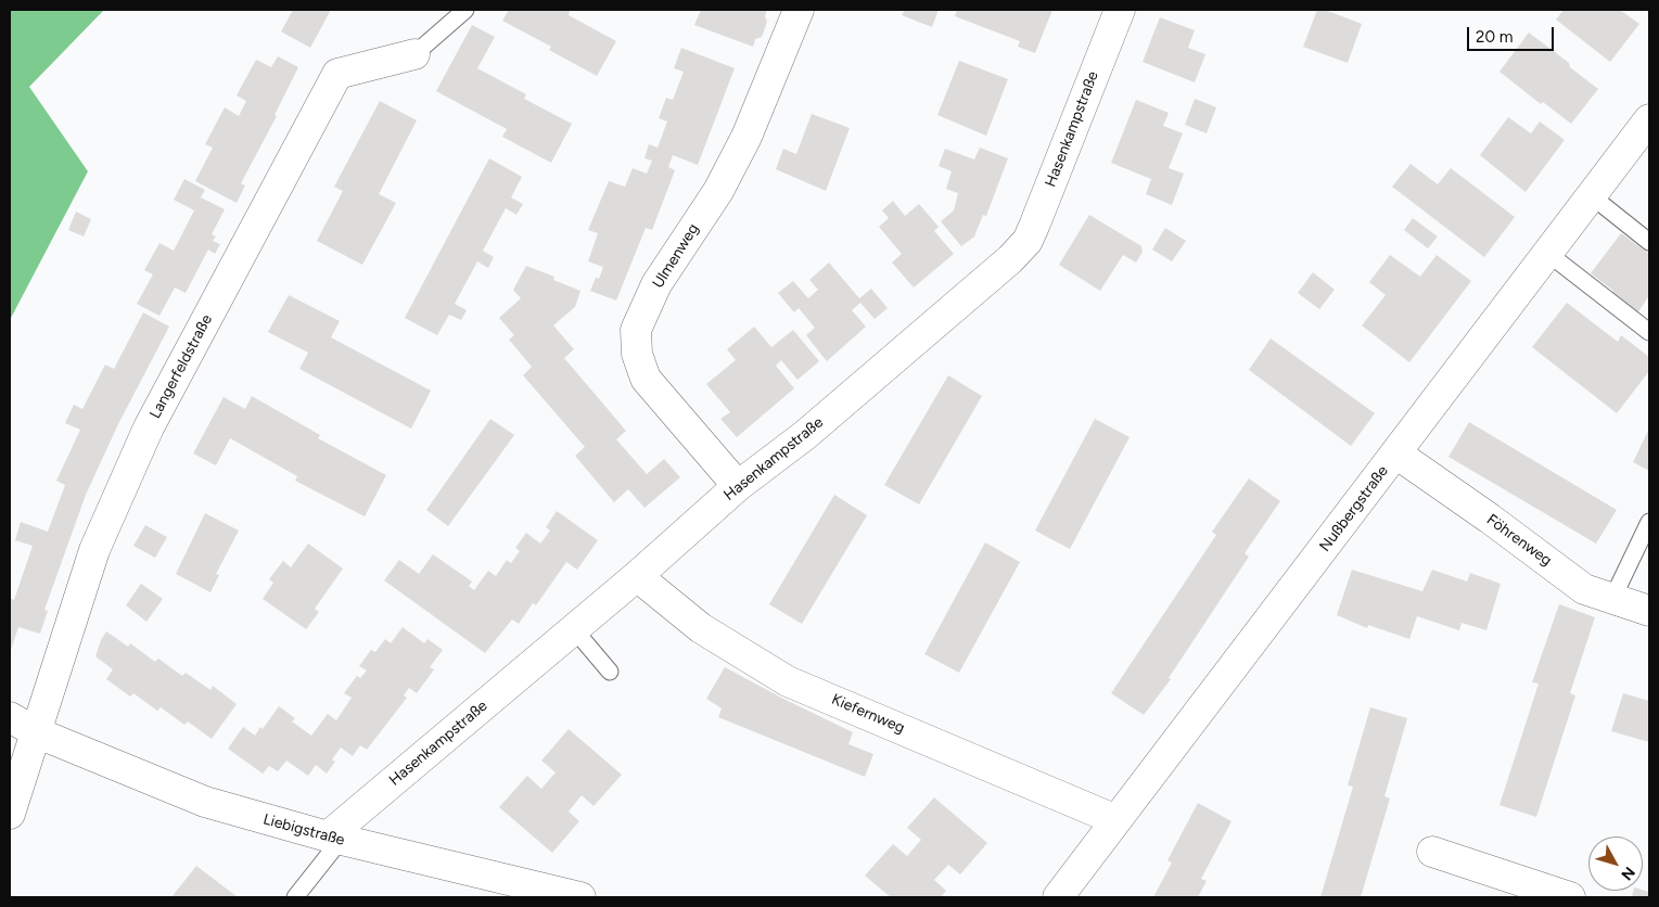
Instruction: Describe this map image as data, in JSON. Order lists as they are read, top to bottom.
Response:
{
  "streets": {
    "street": [
      "Hasenkampstraße",
      "Ulmenweg",
      "Langerfeldstraße",
      "Nußbergstraße",
      "Föhrenweg",
      "Kiefernweg",
      "Liebigstraße"
    ]
  },
  "crossings": [
    ["Hasenkampstraße", "Ulmenweg"],
    ["Hasenkampstraße", "Kiefernweg"],
    ["Hasenkampstraße", "Liebigstraße"],
    ["Langerfeldstraße", "Liebigstraße"],
    ["Nußbergstraße", "Föhrenweg"],
    ["Nußbergstraße", "Kiefernweg"]
  ],
  "scale_bar": "20 m",
  "north": "bottom right"
}
